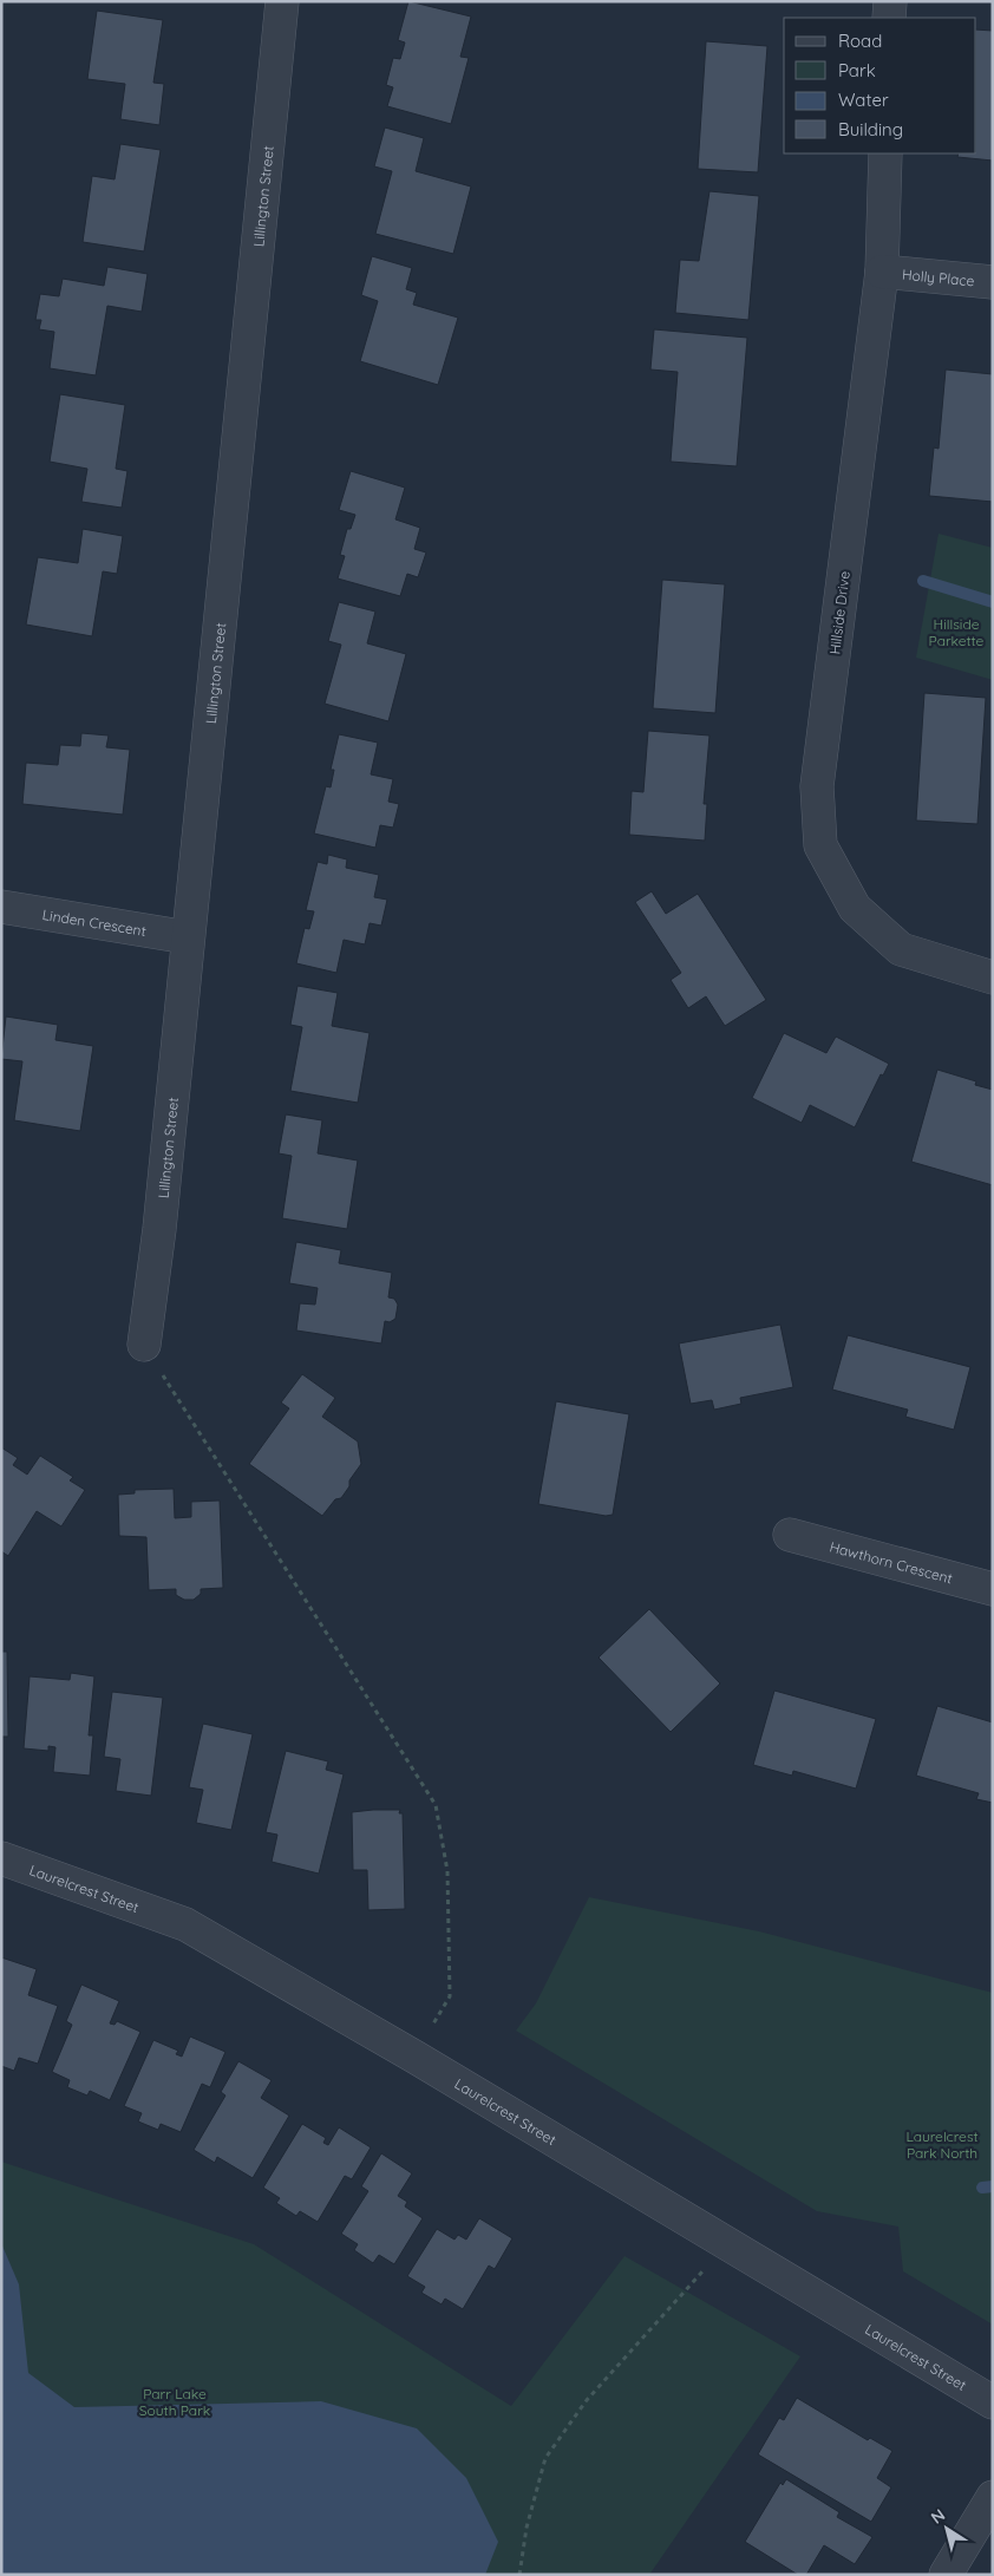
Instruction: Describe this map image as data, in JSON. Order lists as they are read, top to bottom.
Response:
{
  "streets": {
    "street": [
      "Lillington Street",
      "Holly Place",
      "Hillside Drive",
      "Linden Crescent",
      "Hawthorn Crescent",
      "Laurelcrest Street"
    ]
  },
  "crossings": [
    ["Lillington Street", "Linden Crescent"],
    ["Holly Place", "Hillside Drive"]
  ],
  "parks": ["Hillside Parkette", "Laurelcrest Park North", "Parr Lake South Park"],
  "legend": [
    "Road",
    "Park",
    "Water",
    "Building"
  ],
  "north": "top left"
}
